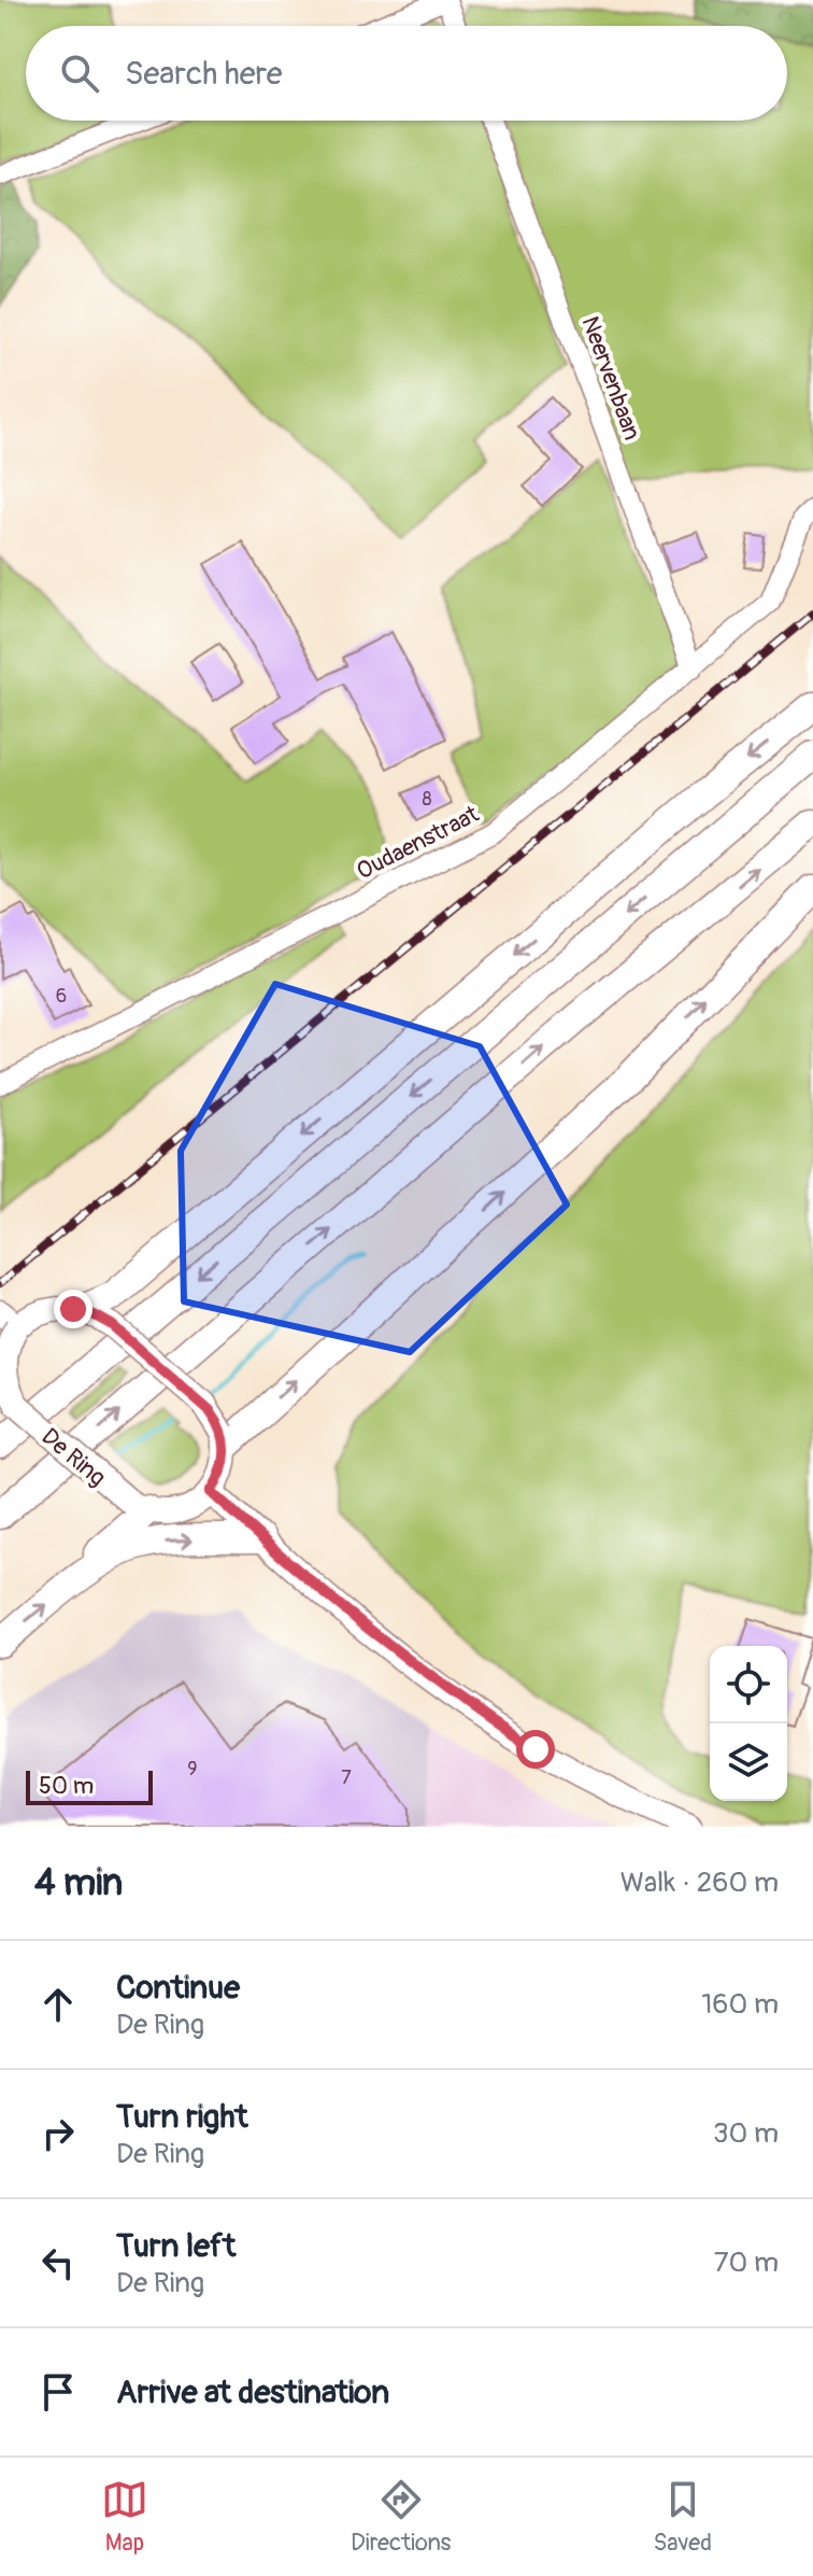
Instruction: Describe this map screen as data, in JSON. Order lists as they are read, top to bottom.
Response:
{
  "streets": {
    "main road": ["De Ring"],
    "street": ["Neervenbaan", "Oudaenstraat"]
  },
  "crossings": [
    ["Neervenbaan", "Oudaenstraat"]
  ],
  "house_numbers": [
    "8",
    "6",
    "9",
    "7"
  ],
  "scale_bar": "50 m",
  "page": {
    "search": "Search here",
    "scale": "50 m",
    "heading": ["4 min", "Walk · 260 m"],
    "list": [
      ["Continue", "De Ring", "160 m"],
      ["Turn right", "De Ring", "30 m"],
      ["Turn left", "De Ring", "70 m"],
      "Arrive at destination"
    ],
    "nav": ["Map", "Directions", "Saved"]
  }
}
